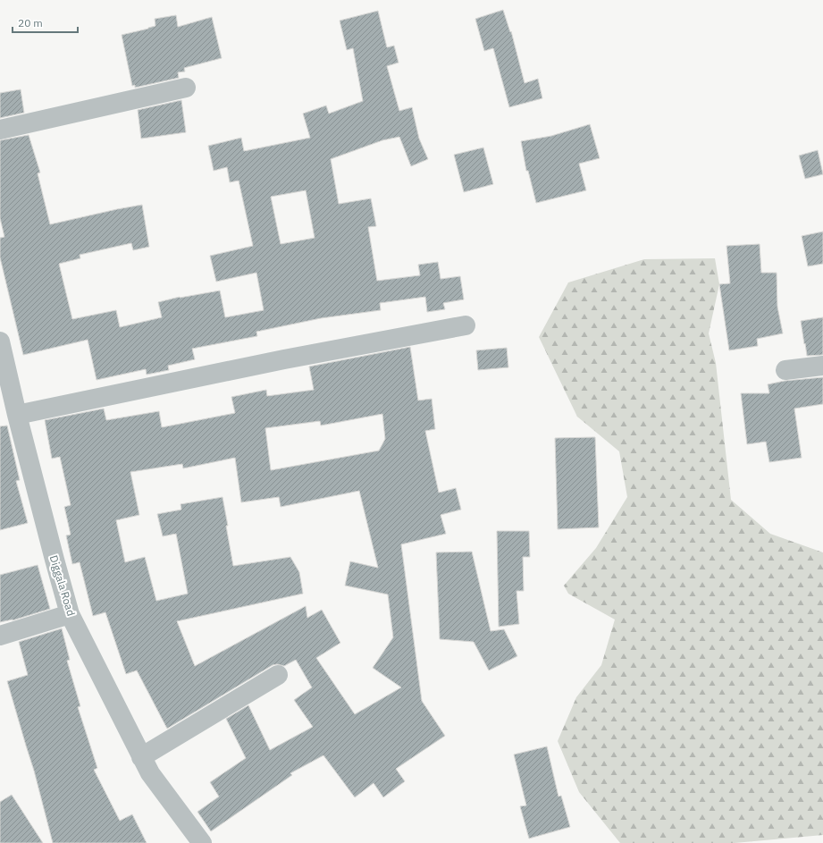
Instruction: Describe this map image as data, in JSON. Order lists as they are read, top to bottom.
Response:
{
  "streets": {
    "street": ["Diggala Road"]
  },
  "scale_bar": "20 m"
}
